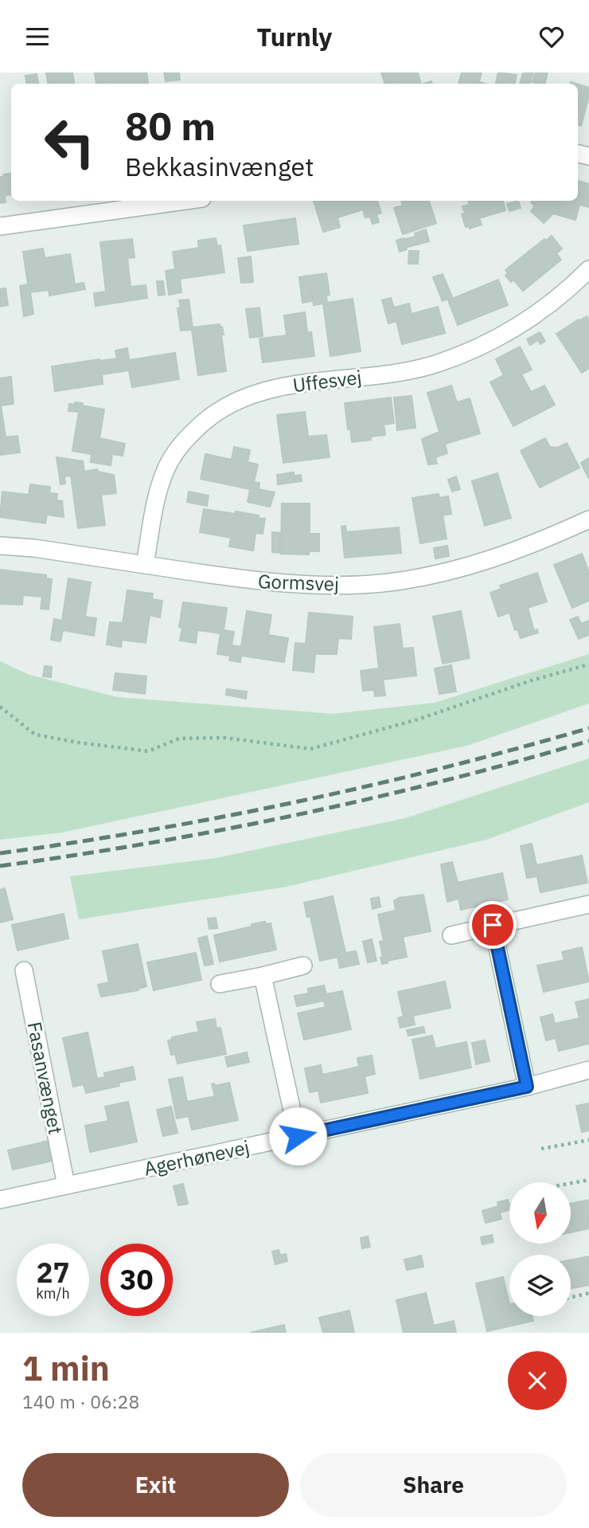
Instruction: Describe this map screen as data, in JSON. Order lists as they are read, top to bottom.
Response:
{
  "streets": {
    "street": [
      "Uffesvej",
      "Gormsvej",
      "Fasanvænget",
      "Agerhønevej"
    ]
  },
  "crossings": [
    ["Uffesvej", "Gormsvej"],
    ["Fasanvænget", "Agerhønevej"]
  ],
  "north": "bottom",
  "page": {
    "header": "Turnly",
    "turn": ["80 m", "Bekkasinvænget"],
    "speed": "27 km/h",
    "limit": "30",
    "heading": ["1 min", "140 m · 06:28"],
    "buttons": ["Exit", "Share"]
  }
}
